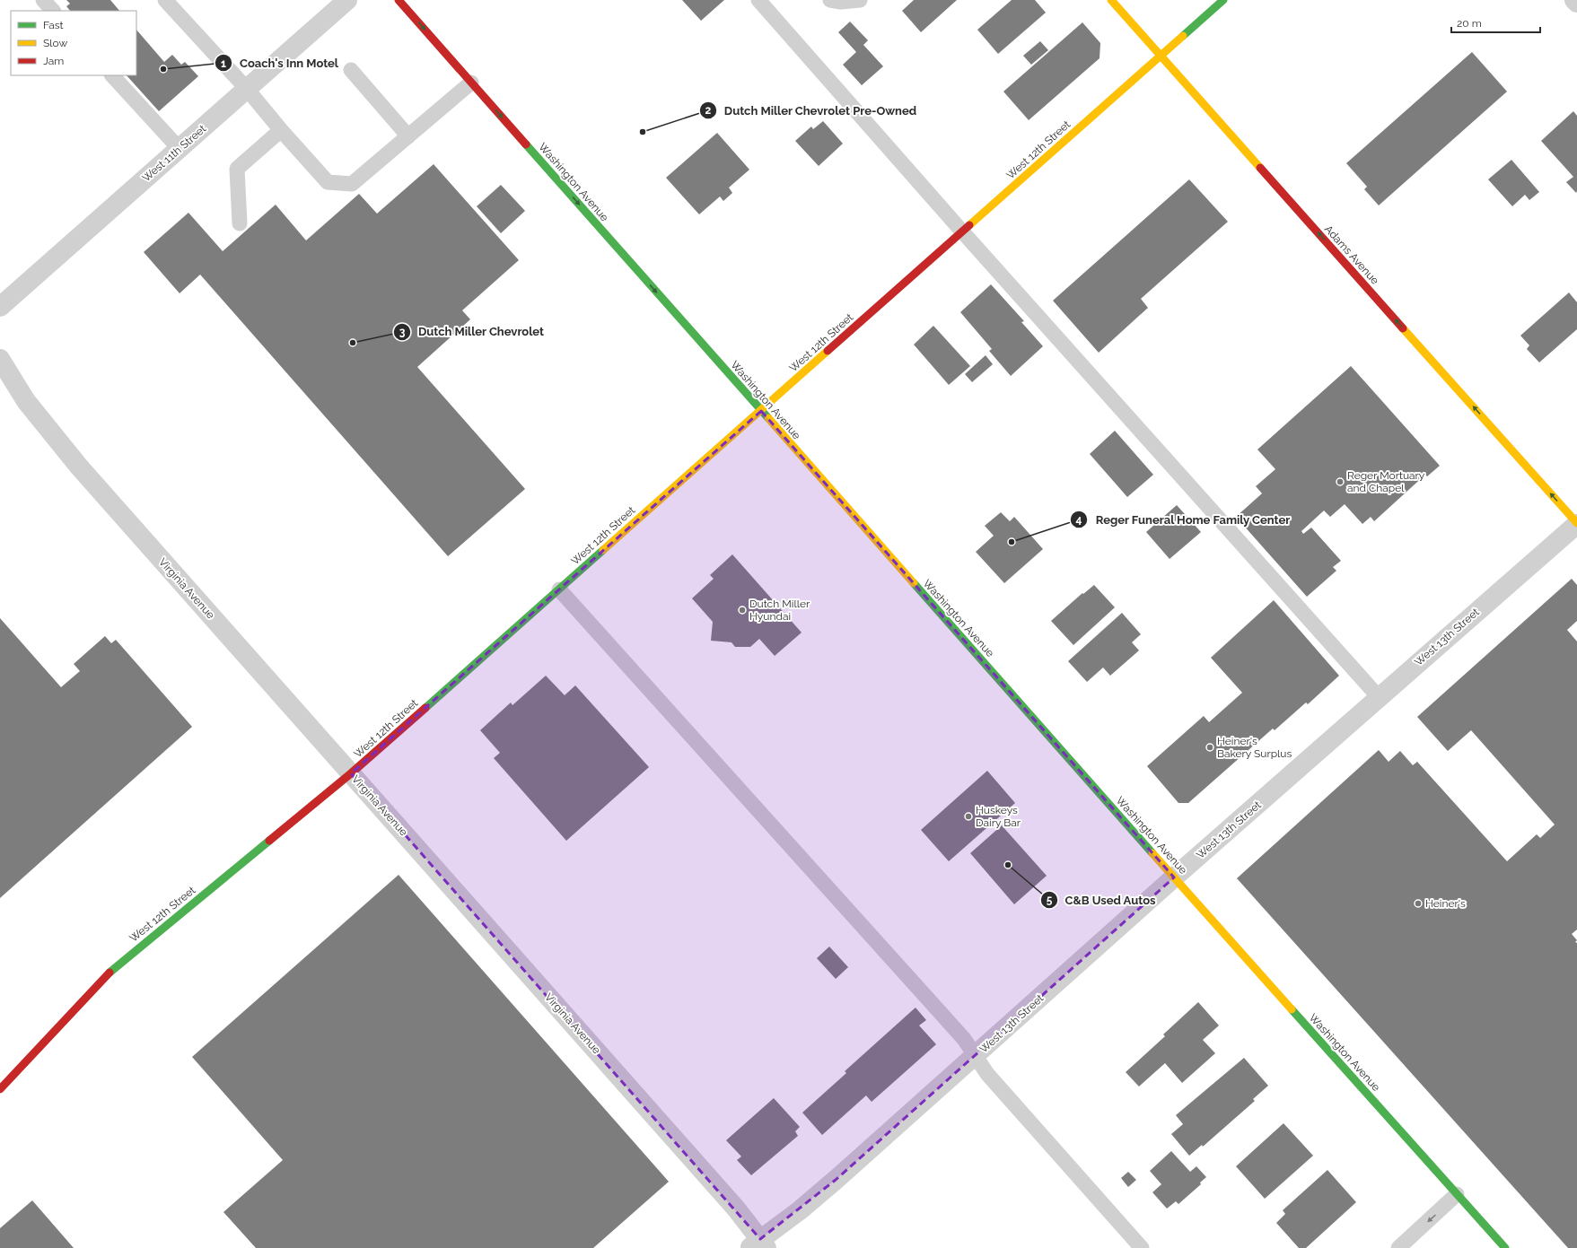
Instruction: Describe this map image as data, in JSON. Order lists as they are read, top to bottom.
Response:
{
  "streets": {
    "main road": ["West 12th Street", "Washington Avenue", "Adams Avenue"],
    "street": ["West 11th Street", "Virginia Avenue", "West 13th Street"]
  },
  "crossings": [
    ["West 12th Street", "Washington Avenue"],
    ["West 12th Street", "Adams Avenue"],
    ["West 12th Street", "Virginia Avenue"],
    ["Washington Avenue", "West 13th Street"],
    ["Adams Avenue", "West 13th Street"],
    ["Virginia Avenue", "West 13th Street"]
  ],
  "one_way": ["Adams Avenue"],
  "places": [
    "Coach's Inn Motel",
    "Dutch Miller Chevrolet Pre-Owned",
    "Dutch Miller Chevrolet",
    "Reger Mortuary and Chapel",
    "Reger Funeral Home Family Center",
    "Dutch Miller Hyundai",
    "Heiner's Bakery Surplus",
    "Huskeys Dairy Bar",
    "C&B Used Autos",
    "Heiner's"
  ],
  "legend": ["Fast", "Slow", "Jam"],
  "scale_bar": "20 m"
}
